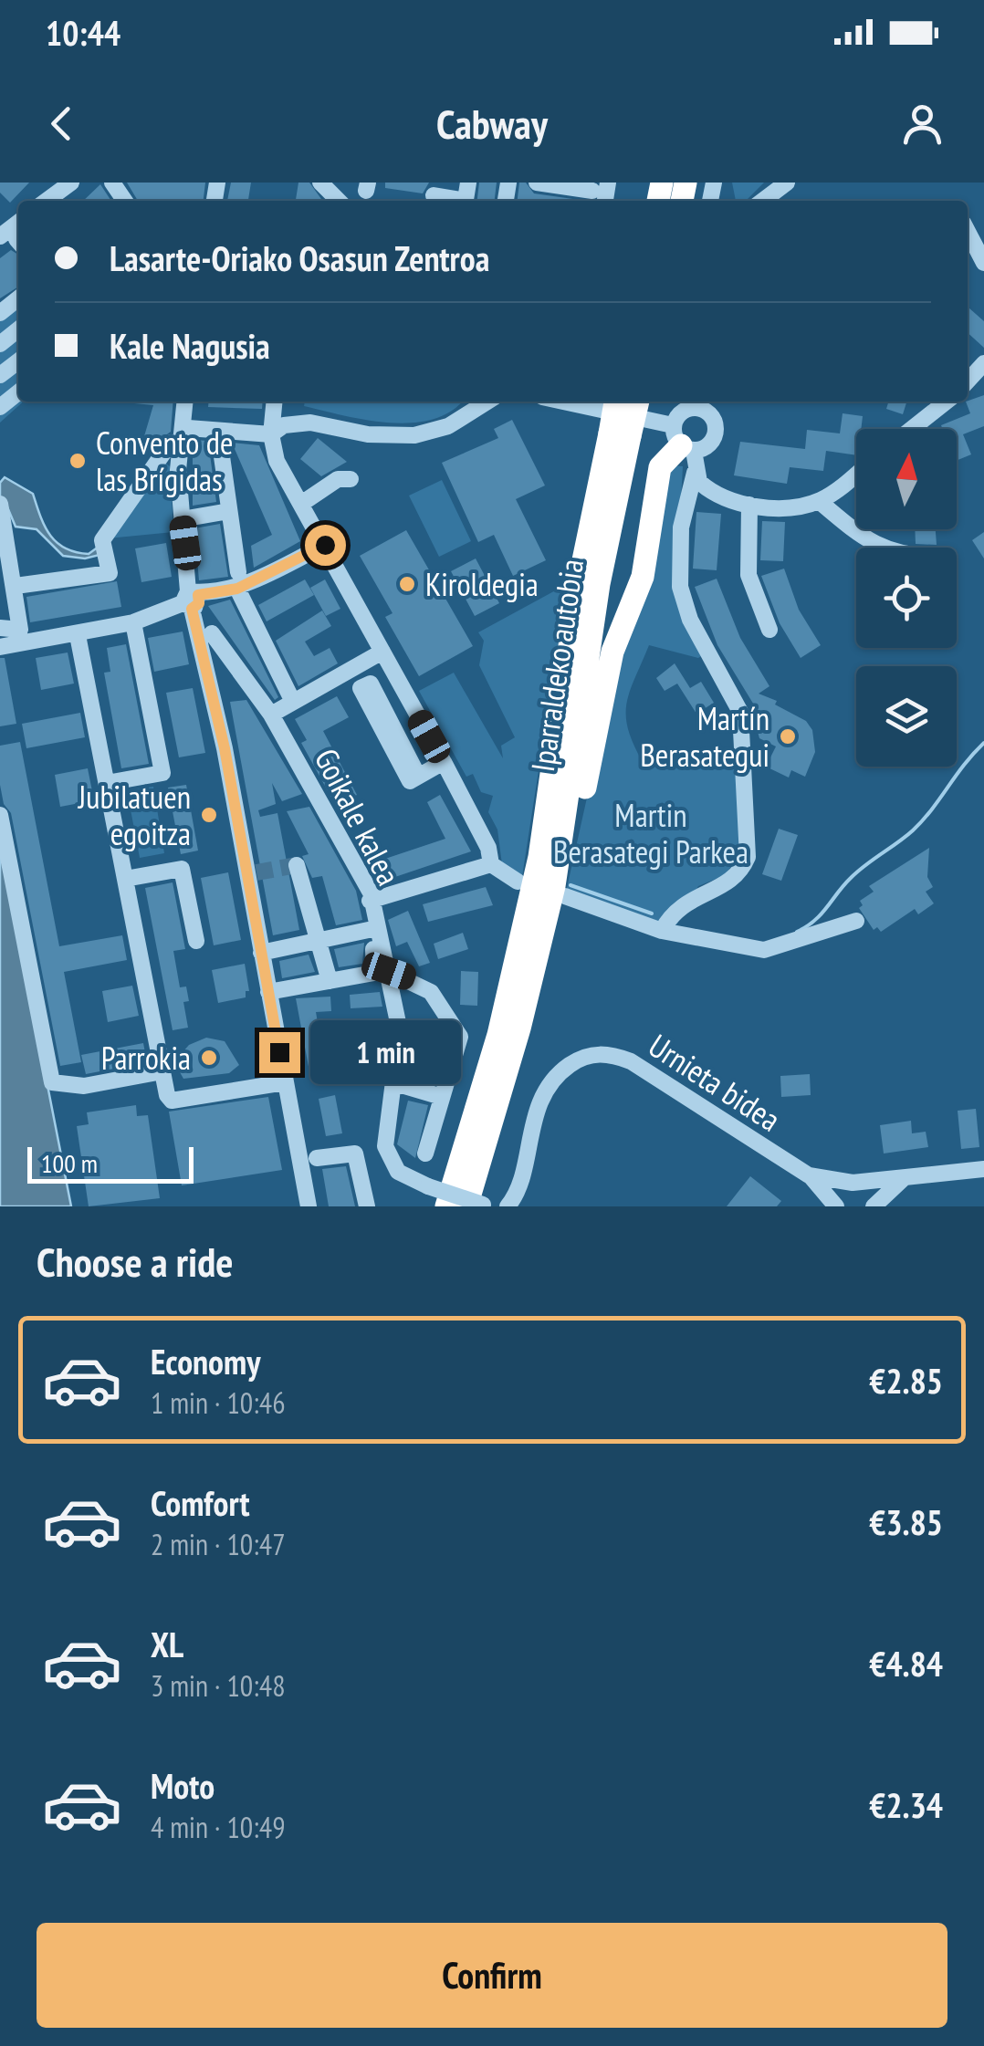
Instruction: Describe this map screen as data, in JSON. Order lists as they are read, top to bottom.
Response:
{
  "streets": {
    "highway": ["Iparraldeko autobia"],
    "street": ["Goikale kalea", "Urnieta bidea"]
  },
  "crossings": [
    ["Iparraldeko autobia", "Goikale kalea"]
  ],
  "parks": ["Martin Berasategi Parkea"],
  "places": [
    "Convento de las Brígidas",
    "Kiroldegia",
    "Martín Berasategui",
    "Jubilatuen egoitza",
    "Parrokia"
  ],
  "scale_bar": "100 m",
  "north": "top",
  "page": {
    "status": "10:44",
    "header": "Cabway",
    "banner": ["Lasarte-Oriako Osasun Zentroa", "Kale Nagusia"],
    "bubble": "1 min",
    "scale": "100 m",
    "heading": "Choose a ride",
    "list": [
      {
        "name": "Economy",
        "note": "1 min · 10:46",
        "value": "€2.85"
      },
      {
        "name": "Comfort",
        "note": "2 min · 10:47",
        "value": "€3.85"
      },
      {
        "name": "XL",
        "note": "3 min · 10:48",
        "value": "€4.84"
      },
      {
        "name": "Moto",
        "note": "4 min · 10:49",
        "value": "€2.34"
      }
    ],
    "buttons": "Confirm"
  }
}
